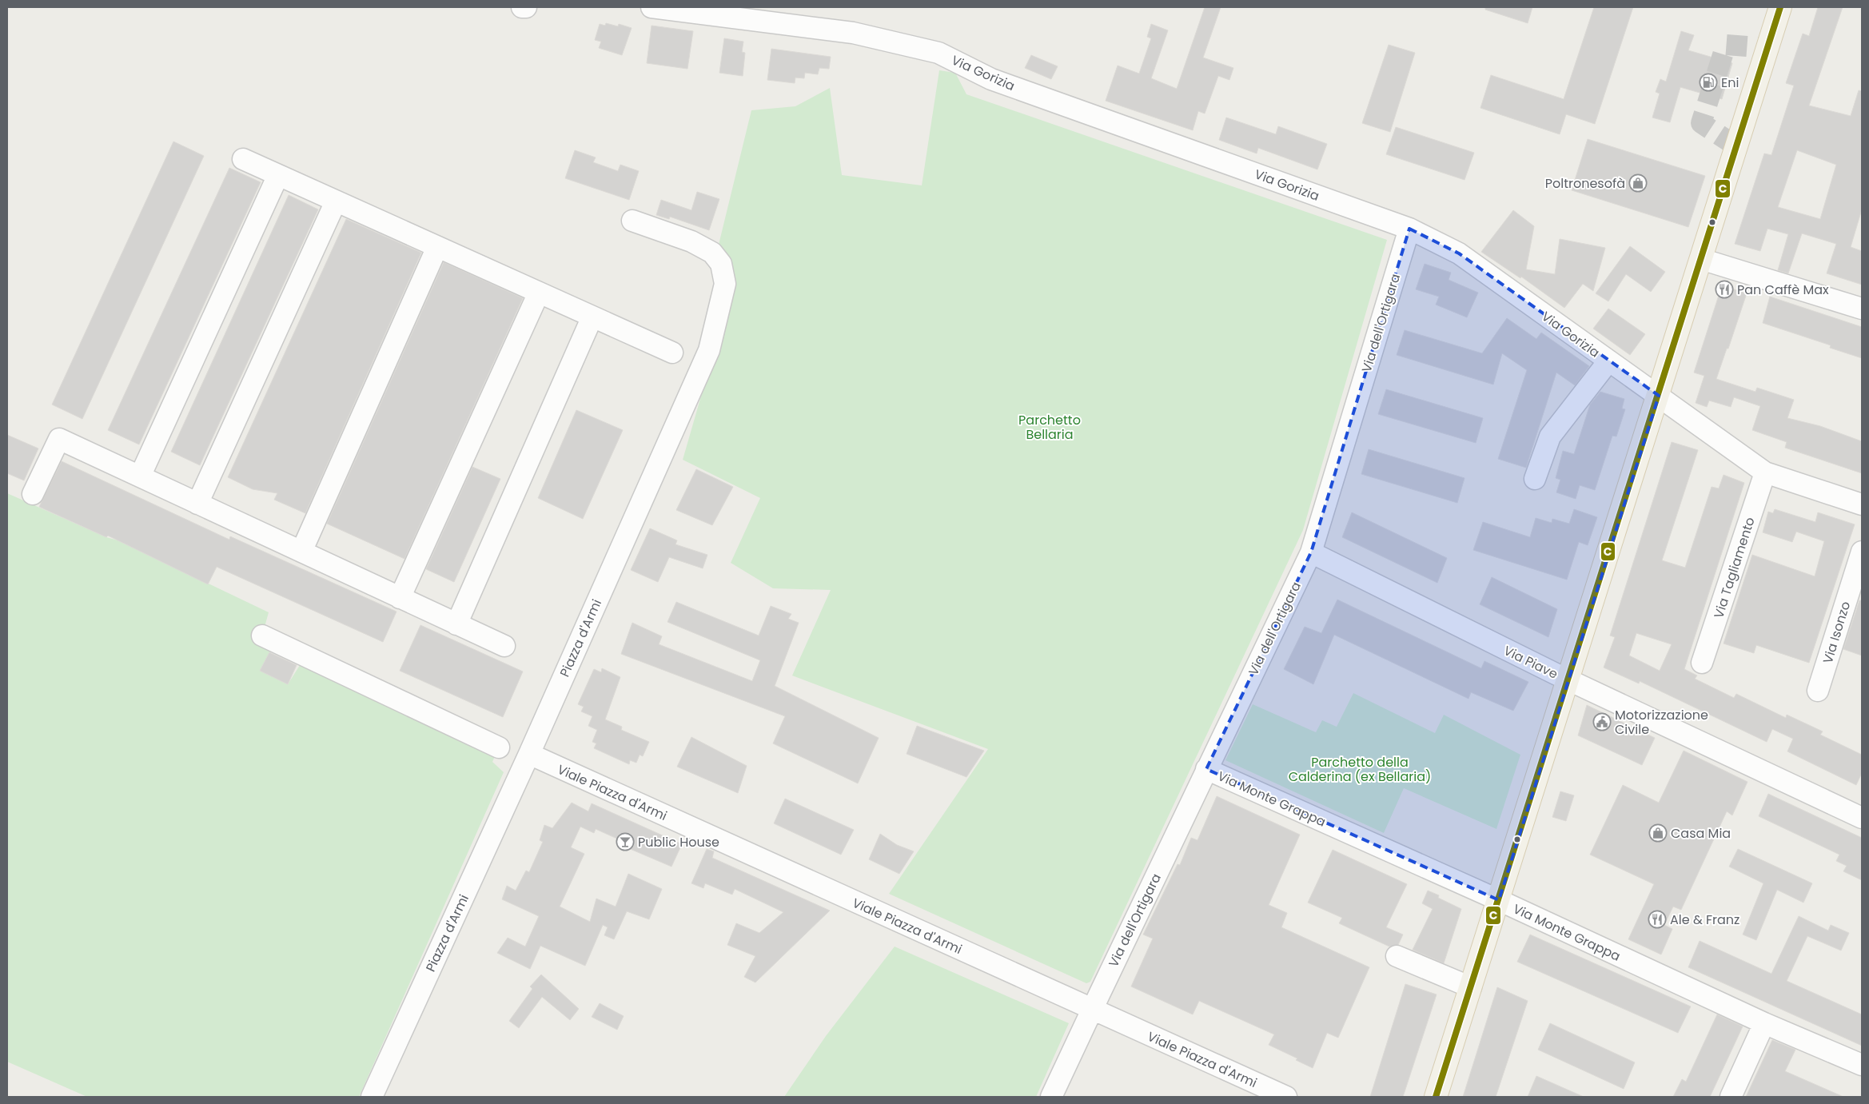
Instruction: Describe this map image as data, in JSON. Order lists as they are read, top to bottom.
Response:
{
  "streets": {
    "street": [
      "Via Gorizia",
      "Via dell'Ortigara",
      "Via Tagliamento",
      "Via Isonzo",
      "Piazza d'Armi",
      "Via Piave",
      "Viale Piazza d'Armi",
      "Via Monte Grappa"
    ]
  },
  "crossings": [
    ["Via Gorizia", "Via dell'Ortigara"],
    ["Via Gorizia", "Via Tagliamento"],
    ["Via dell'Ortigara", "Via Piave"],
    ["Via dell'Ortigara", "Viale Piazza d'Armi"],
    ["Via dell'Ortigara", "Via Monte Grappa"],
    ["Piazza d'Armi", "Viale Piazza d'Armi"]
  ],
  "parks": ["Parchetto Bellaria", "Parchetto della Calderina (ex Bellaria)"],
  "places": {
    "fuel station": ["Eni"],
    "shop": ["Poltronesofà", "Casa Mia"],
    "restaurant": ["Pan Caffè Max", "Ale & Franz"],
    "public building": ["Motorizzazione Civile"],
    "bar": ["Public House"]
  },
  "lines": ["transit line C"]
}
